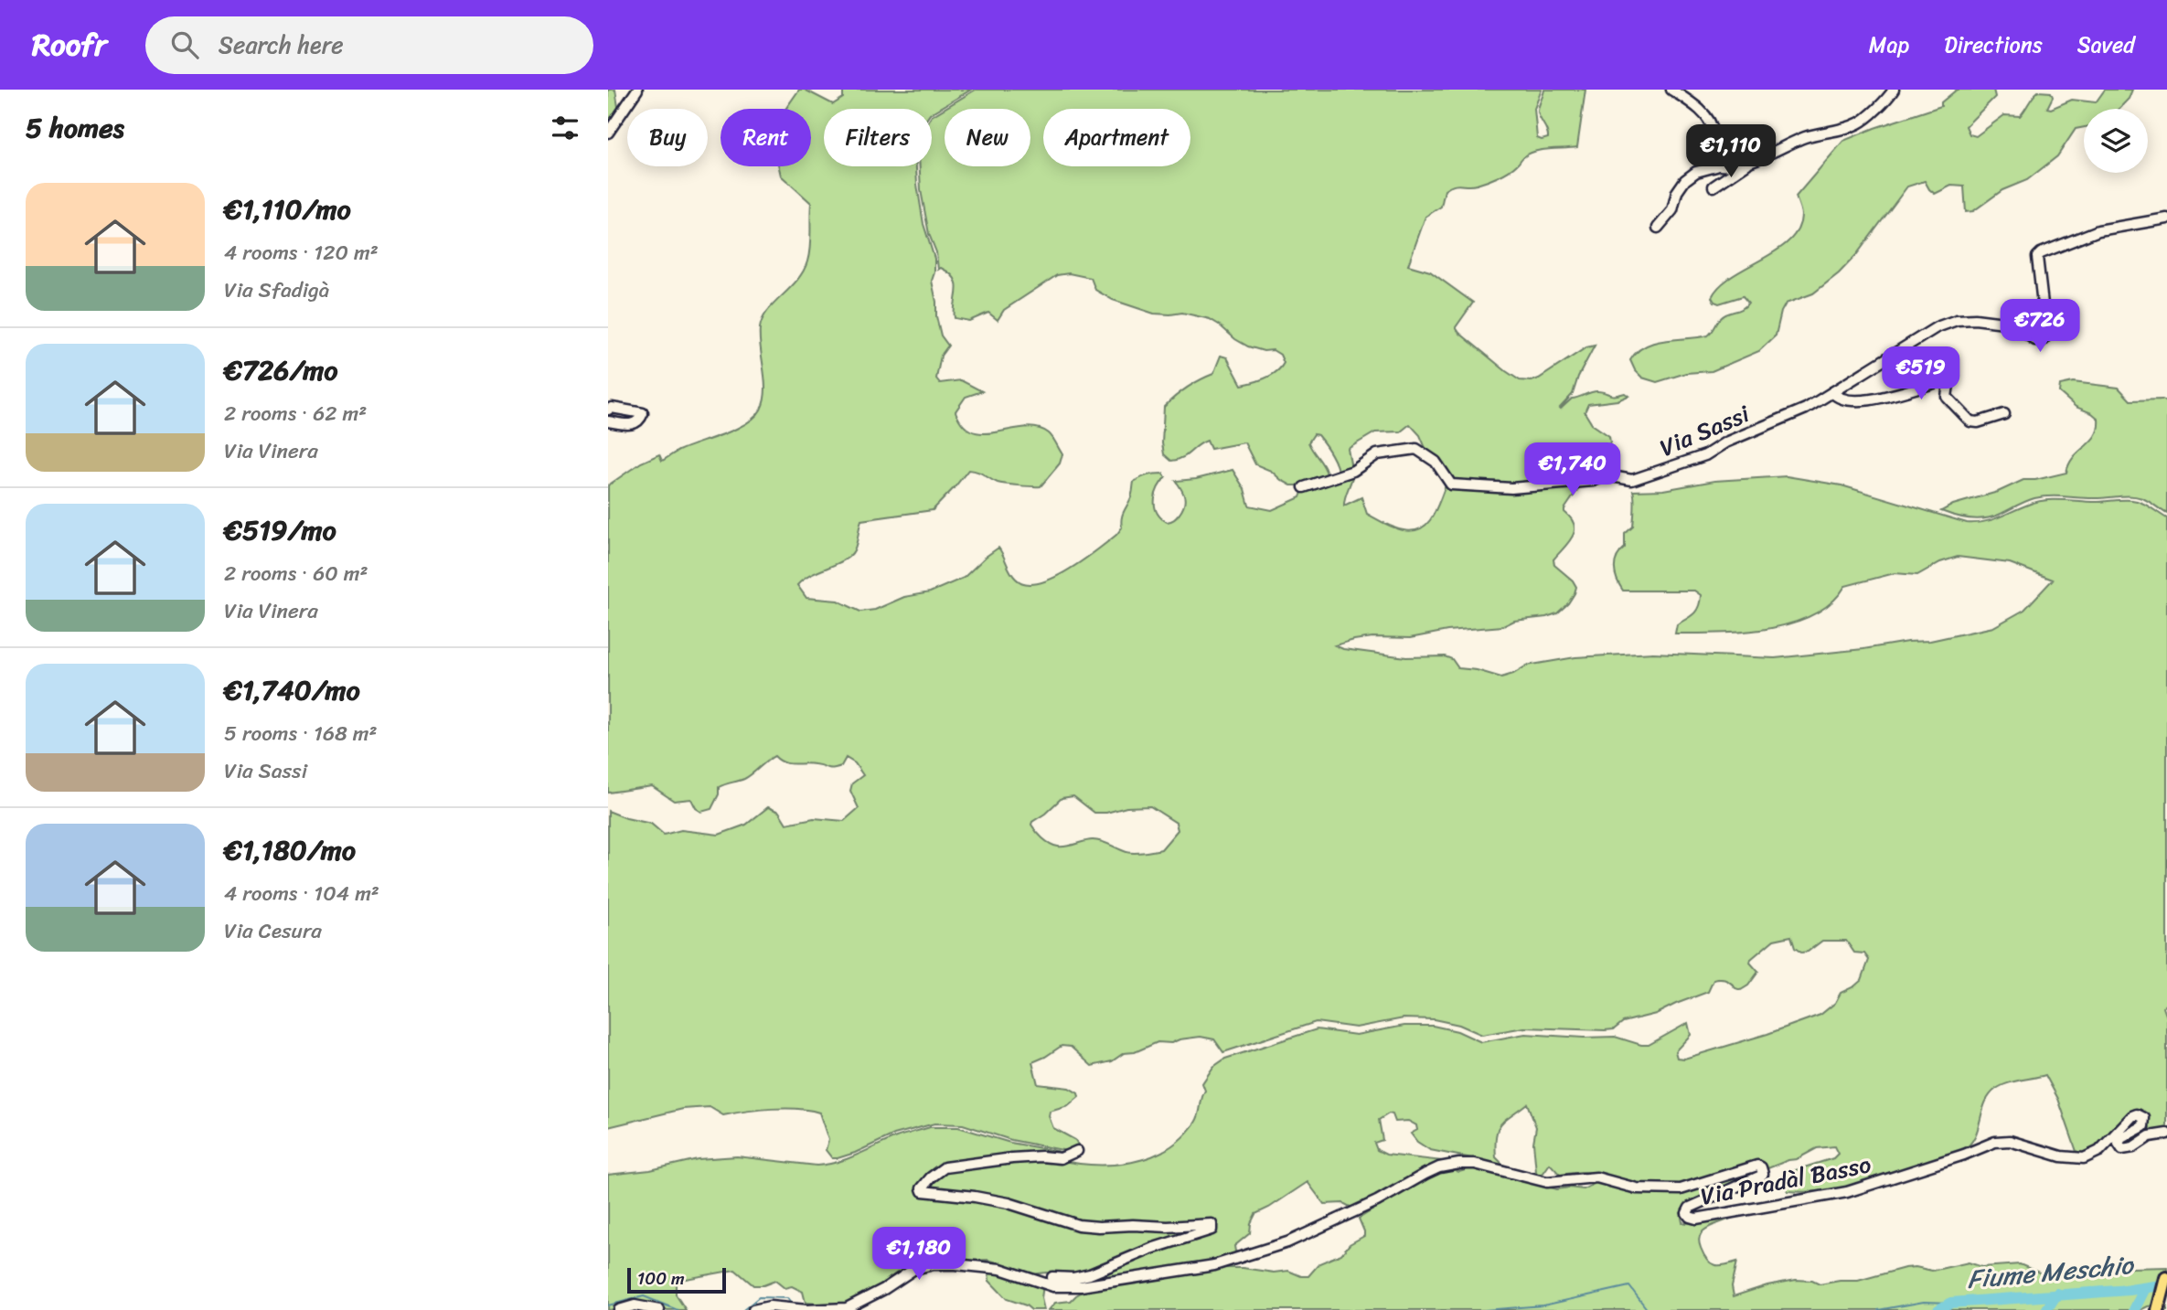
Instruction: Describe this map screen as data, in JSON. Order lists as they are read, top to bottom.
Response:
{
  "streets": {
    "street": ["Via Sassi", "Via Pradàl Basso"]
  },
  "water": ["Fiume Meschio"],
  "scale_bar": "100 m",
  "page": {
    "header": "Roofr",
    "search": "Search here",
    "nav": ["Map", "Directions", "Saved"],
    "heading": "5 homes",
    "chip": [
      "Buy",
      "Rent",
      "Filters",
      "New",
      "Apartment"
    ],
    "price": [
      "€1,110",
      "€726",
      "€519",
      "€1,740",
      "€1,180"
    ],
    "list": [
      {
        "name": "€1,110/mo",
        "note": "4 rooms · 120 m² · Via Sfadigà"
      },
      {
        "name": "€726/mo",
        "note": "2 rooms · 62 m² · Via Vinera"
      },
      {
        "name": "€519/mo",
        "note": "2 rooms · 60 m² · Via Vinera"
      },
      {
        "name": "€1,740/mo",
        "note": "5 rooms · 168 m² · Via Sassi"
      },
      {
        "name": "€1,180/mo",
        "note": "4 rooms · 104 m² · Via Cesura"
      }
    ],
    "scale": "100 m"
  }
}
